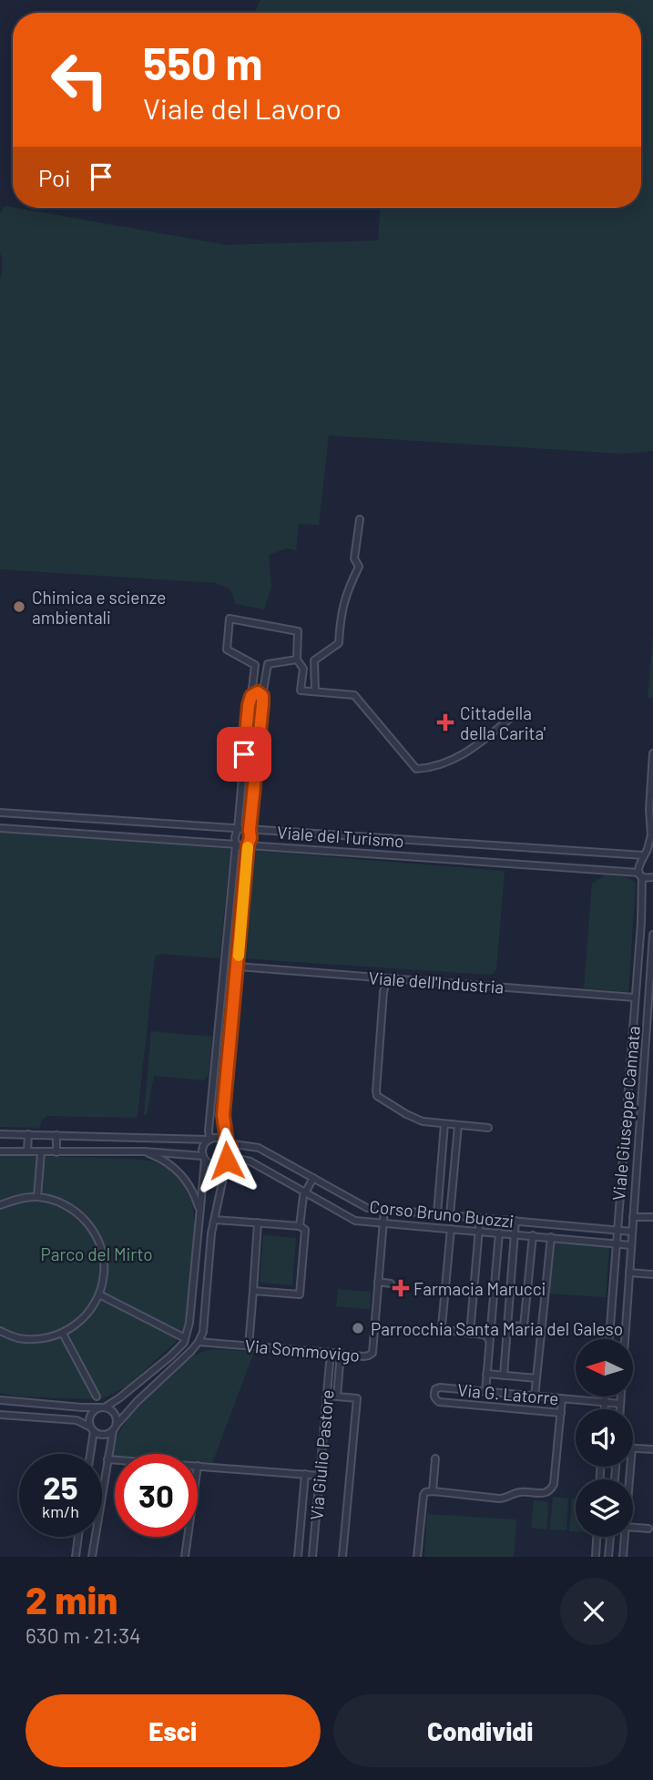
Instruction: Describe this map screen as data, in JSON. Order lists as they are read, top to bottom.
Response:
{
  "streets": {
    "street": [
      "Viale del Turismo",
      "Viale dell'Industria",
      "Viale Giuseppe Cannata",
      "Corso Bruno Buozzi",
      "Via Sommovigo",
      "Via G. Latorre",
      "Via Giulio Pastore"
    ]
  },
  "crossings": [
    ["Viale del Turismo", "Viale Giuseppe Cannata"],
    ["Viale dell'Industria", "Viale Giuseppe Cannata"],
    ["Viale Giuseppe Cannata", "Corso Bruno Buozzi"],
    ["Viale Giuseppe Cannata", "Via G. Latorre"],
    ["Corso Bruno Buozzi", "Via Sommovigo"],
    ["Via Sommovigo", "Via Giulio Pastore"]
  ],
  "parks": ["Parco del Mirto"],
  "places": {
    "other": ["Chimica e scienze ambientali", "Parrocchia Santa Maria del Galeso"],
    "health": ["Cittadella della Carita'", "Farmacia Marucci"]
  },
  "north": "left",
  "page": {
    "turn": ["550 m", "Viale del Lavoro"],
    "then": "Poi",
    "speed": "25 km/h",
    "limit": "30",
    "heading": ["2 min", "630 m · 21:34"],
    "buttons": ["Esci", "Condividi"]
  }
}
